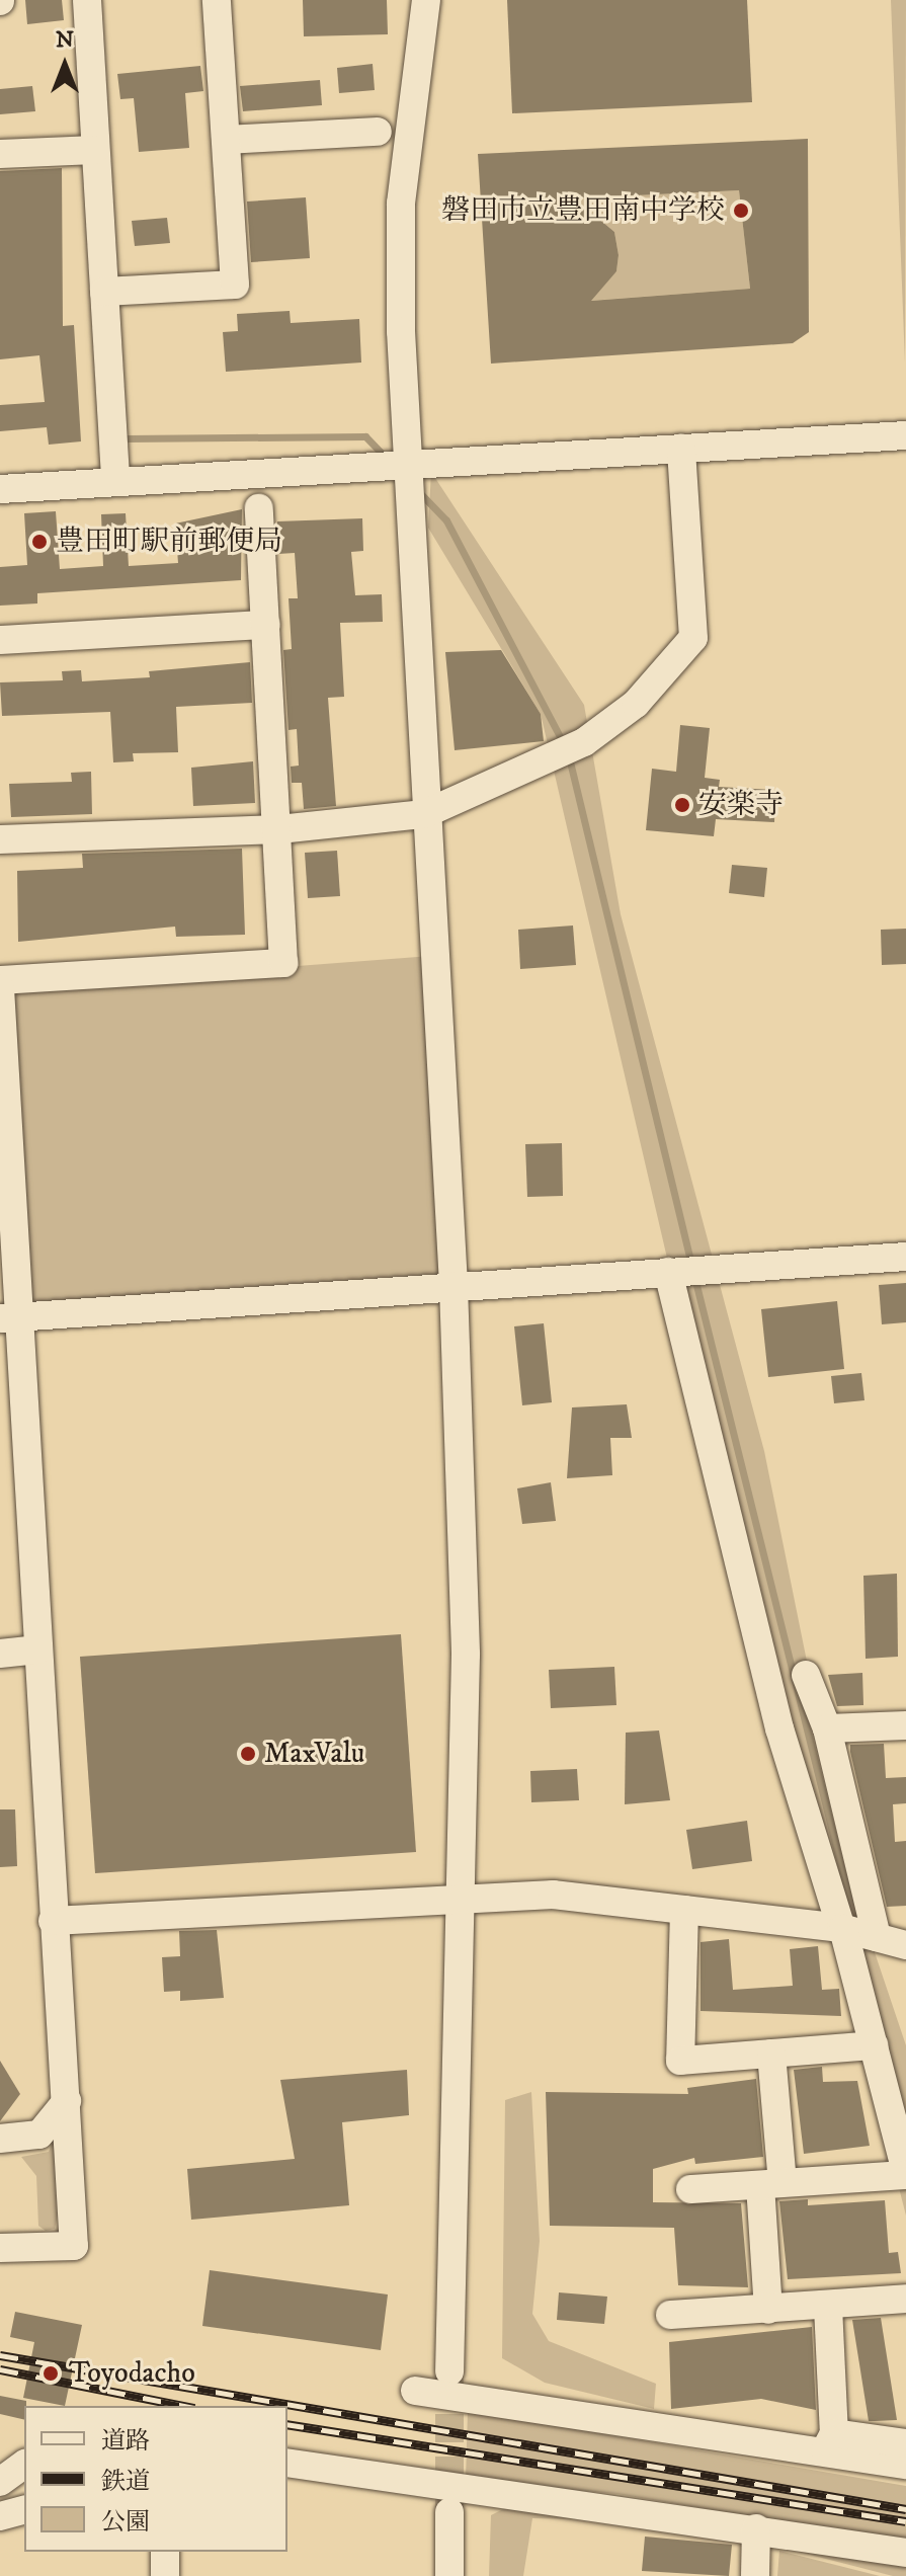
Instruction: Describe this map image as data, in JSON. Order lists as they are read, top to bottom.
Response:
{
  "places": [
    "磐田市立豊田南中学校",
    "豊田町駅前郵便局",
    "安楽寺",
    "MaxValu",
    "Toyodacho"
  ],
  "legend": ["道路", "鉄道", "公園"],
  "north": "top"
}
